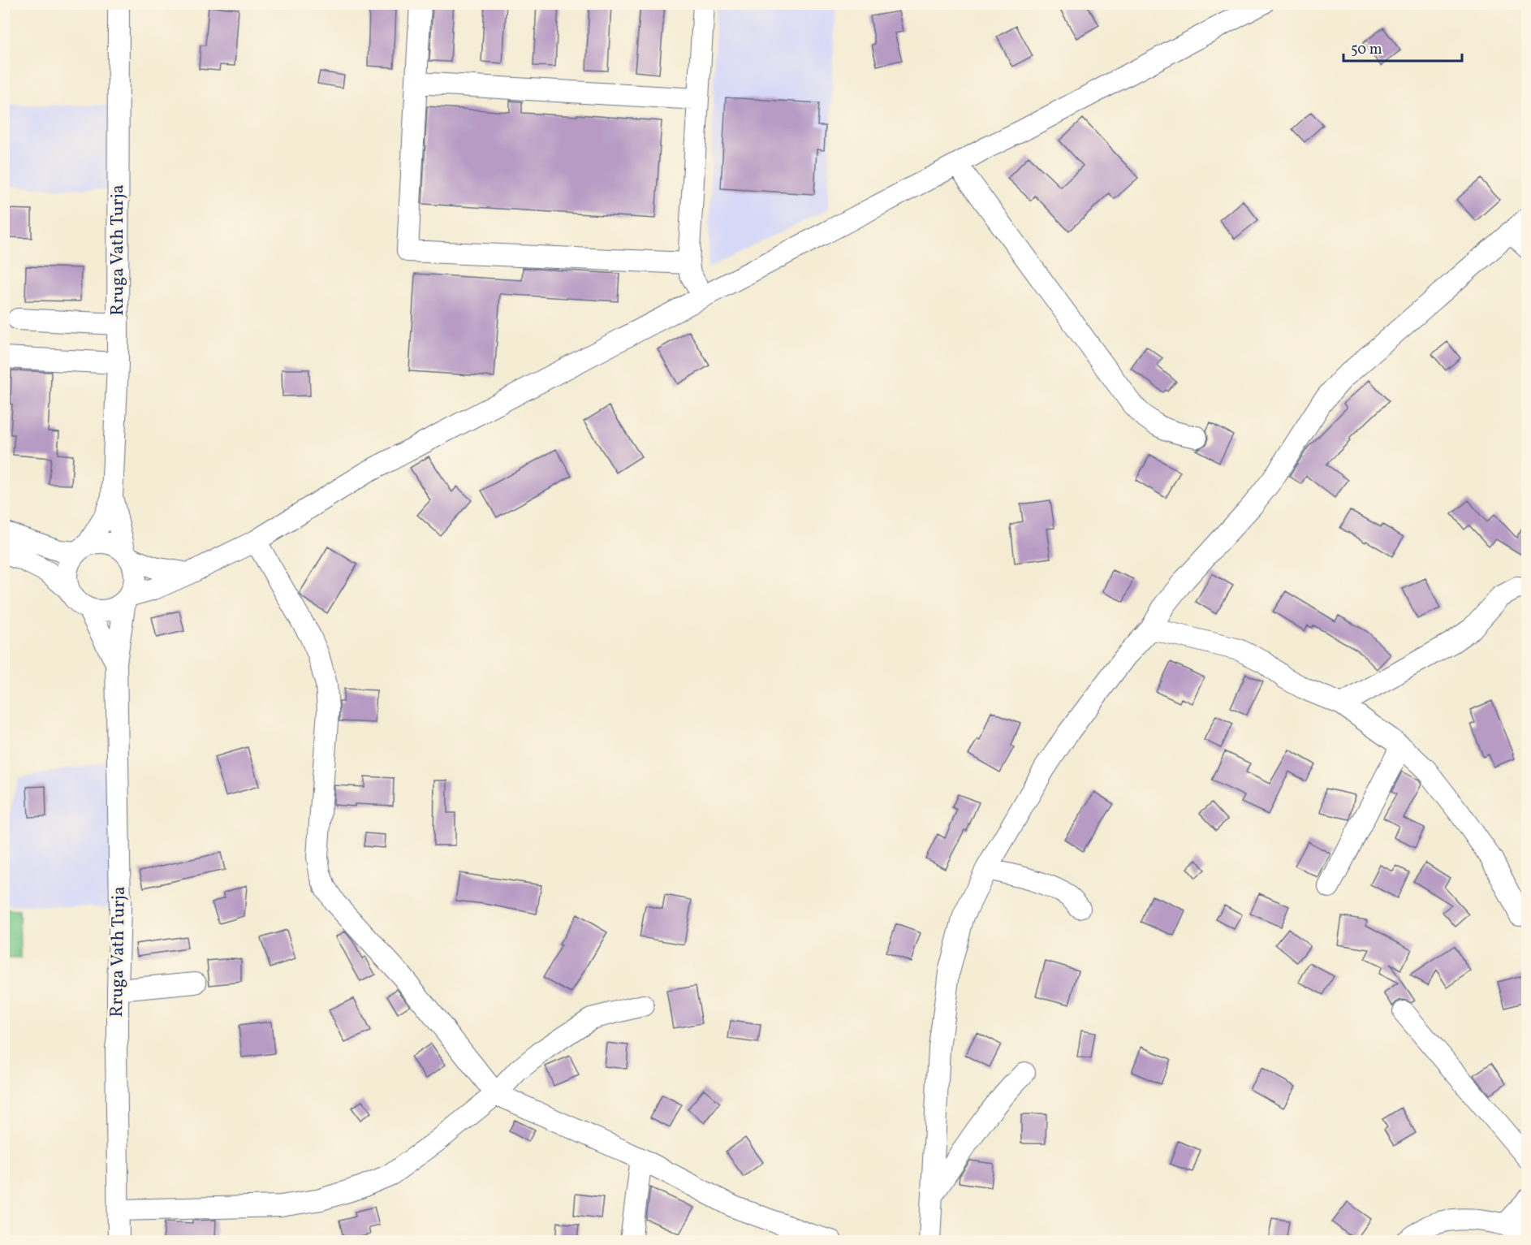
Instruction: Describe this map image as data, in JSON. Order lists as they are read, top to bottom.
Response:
{
  "streets": {
    "street": ["Rruga Vath Turja"]
  },
  "scale_bar": "50 m"
}
